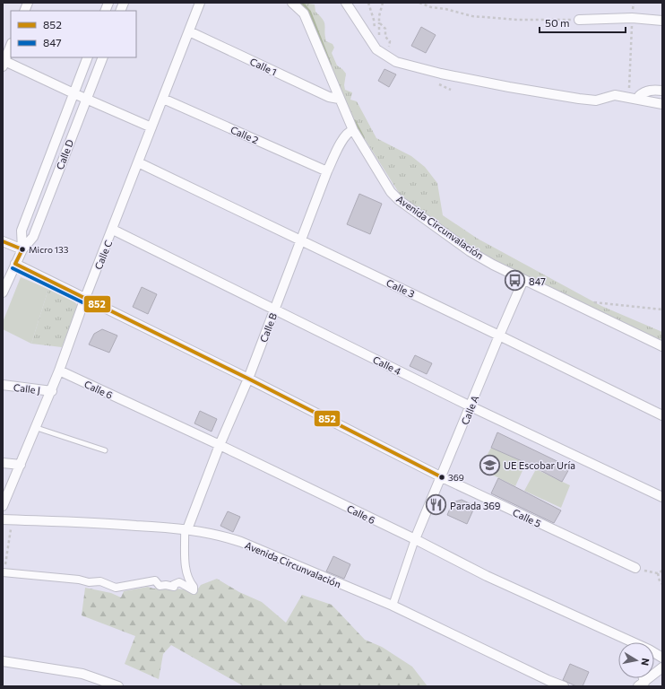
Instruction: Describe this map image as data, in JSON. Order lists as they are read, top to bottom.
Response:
{
  "streets": {
    "street": [
      "Calle 1",
      "Calle 2",
      "Calle D",
      "Avenida Circunvalación",
      "Calle C",
      "Calle 3",
      "Calle B",
      "Calle 4",
      "Calle J",
      "Calle 6",
      "Calle A",
      "Calle 5"
    ]
  },
  "crossings": [
    ["Calle 1", "Avenida Circunvalación"],
    ["Calle 1", "Calle C"],
    ["Calle 2", "Calle C"],
    ["Calle 2", "Calle B"],
    ["Calle D", "Calle 5"],
    ["Avenida Circunvalación", "Calle B"],
    ["Avenida Circunvalación", "Calle A"],
    ["Calle C", "Calle 3"],
    ["Calle C", "Calle 4"],
    ["Calle C", "Calle J"],
    ["Calle C", "Calle 6"],
    ["Calle C", "Calle 5"],
    ["Calle 3", "Calle B"],
    ["Calle 3", "Calle A"],
    ["Calle B", "Calle 4"],
    ["Calle B", "Calle 6"],
    ["Calle B", "Calle 5"],
    ["Calle 4", "Calle A"],
    ["Calle 6", "Calle A"],
    ["Calle A", "Calle 5"]
  ],
  "places": {
    "other": ["Micro 133", "369"],
    "bus stop": ["847"],
    "school or university": ["UE Escobar Uría"],
    "restaurant": ["Parada 369"]
  },
  "lines": ["transit line 852", "transit line 847"],
  "legend": ["852", "847"],
  "scale_bar": "50 m",
  "north": "right"
}
